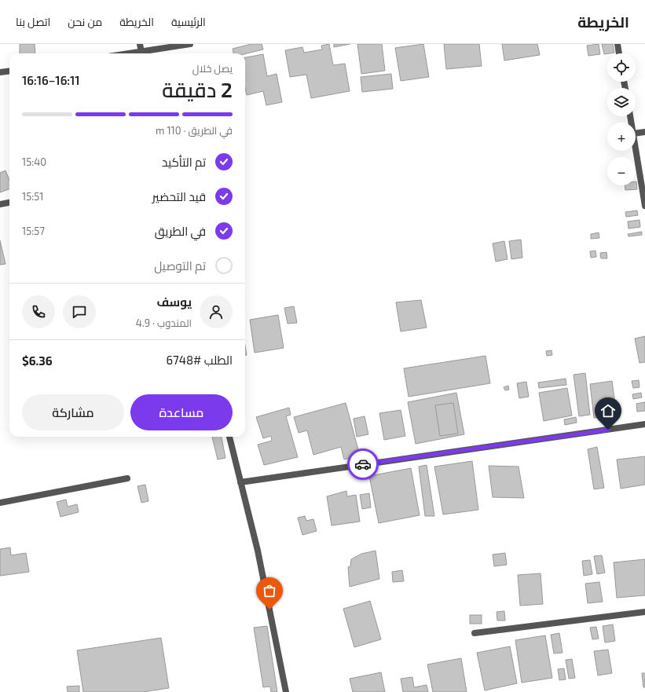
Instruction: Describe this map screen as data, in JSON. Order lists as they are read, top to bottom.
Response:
{
  "page": {
    "header": "الخريطة",
    "nav": [
      "الرئيسية",
      "الخريطة",
      "من نحن",
      "اتصل بنا"
    ],
    "map_buttons": ["+", "−"],
    "heading": ["2 دقيقة", "يصل خلال", "16:11–16:16"],
    "panel": [
      "يوسف",
      "المندوب · 4.9",
      "الطلب #6748",
      "$6.36"
    ],
    "bar": "في الطريق · 110 m",
    "list": [
      ["تم التأكيد", "15:40"],
      ["قيد التحضير", "15:51"],
      ["في الطريق", "15:57"],
      "تم التوصيل"
    ],
    "buttons": ["مساعدة", "مشاركة"]
  }
}
